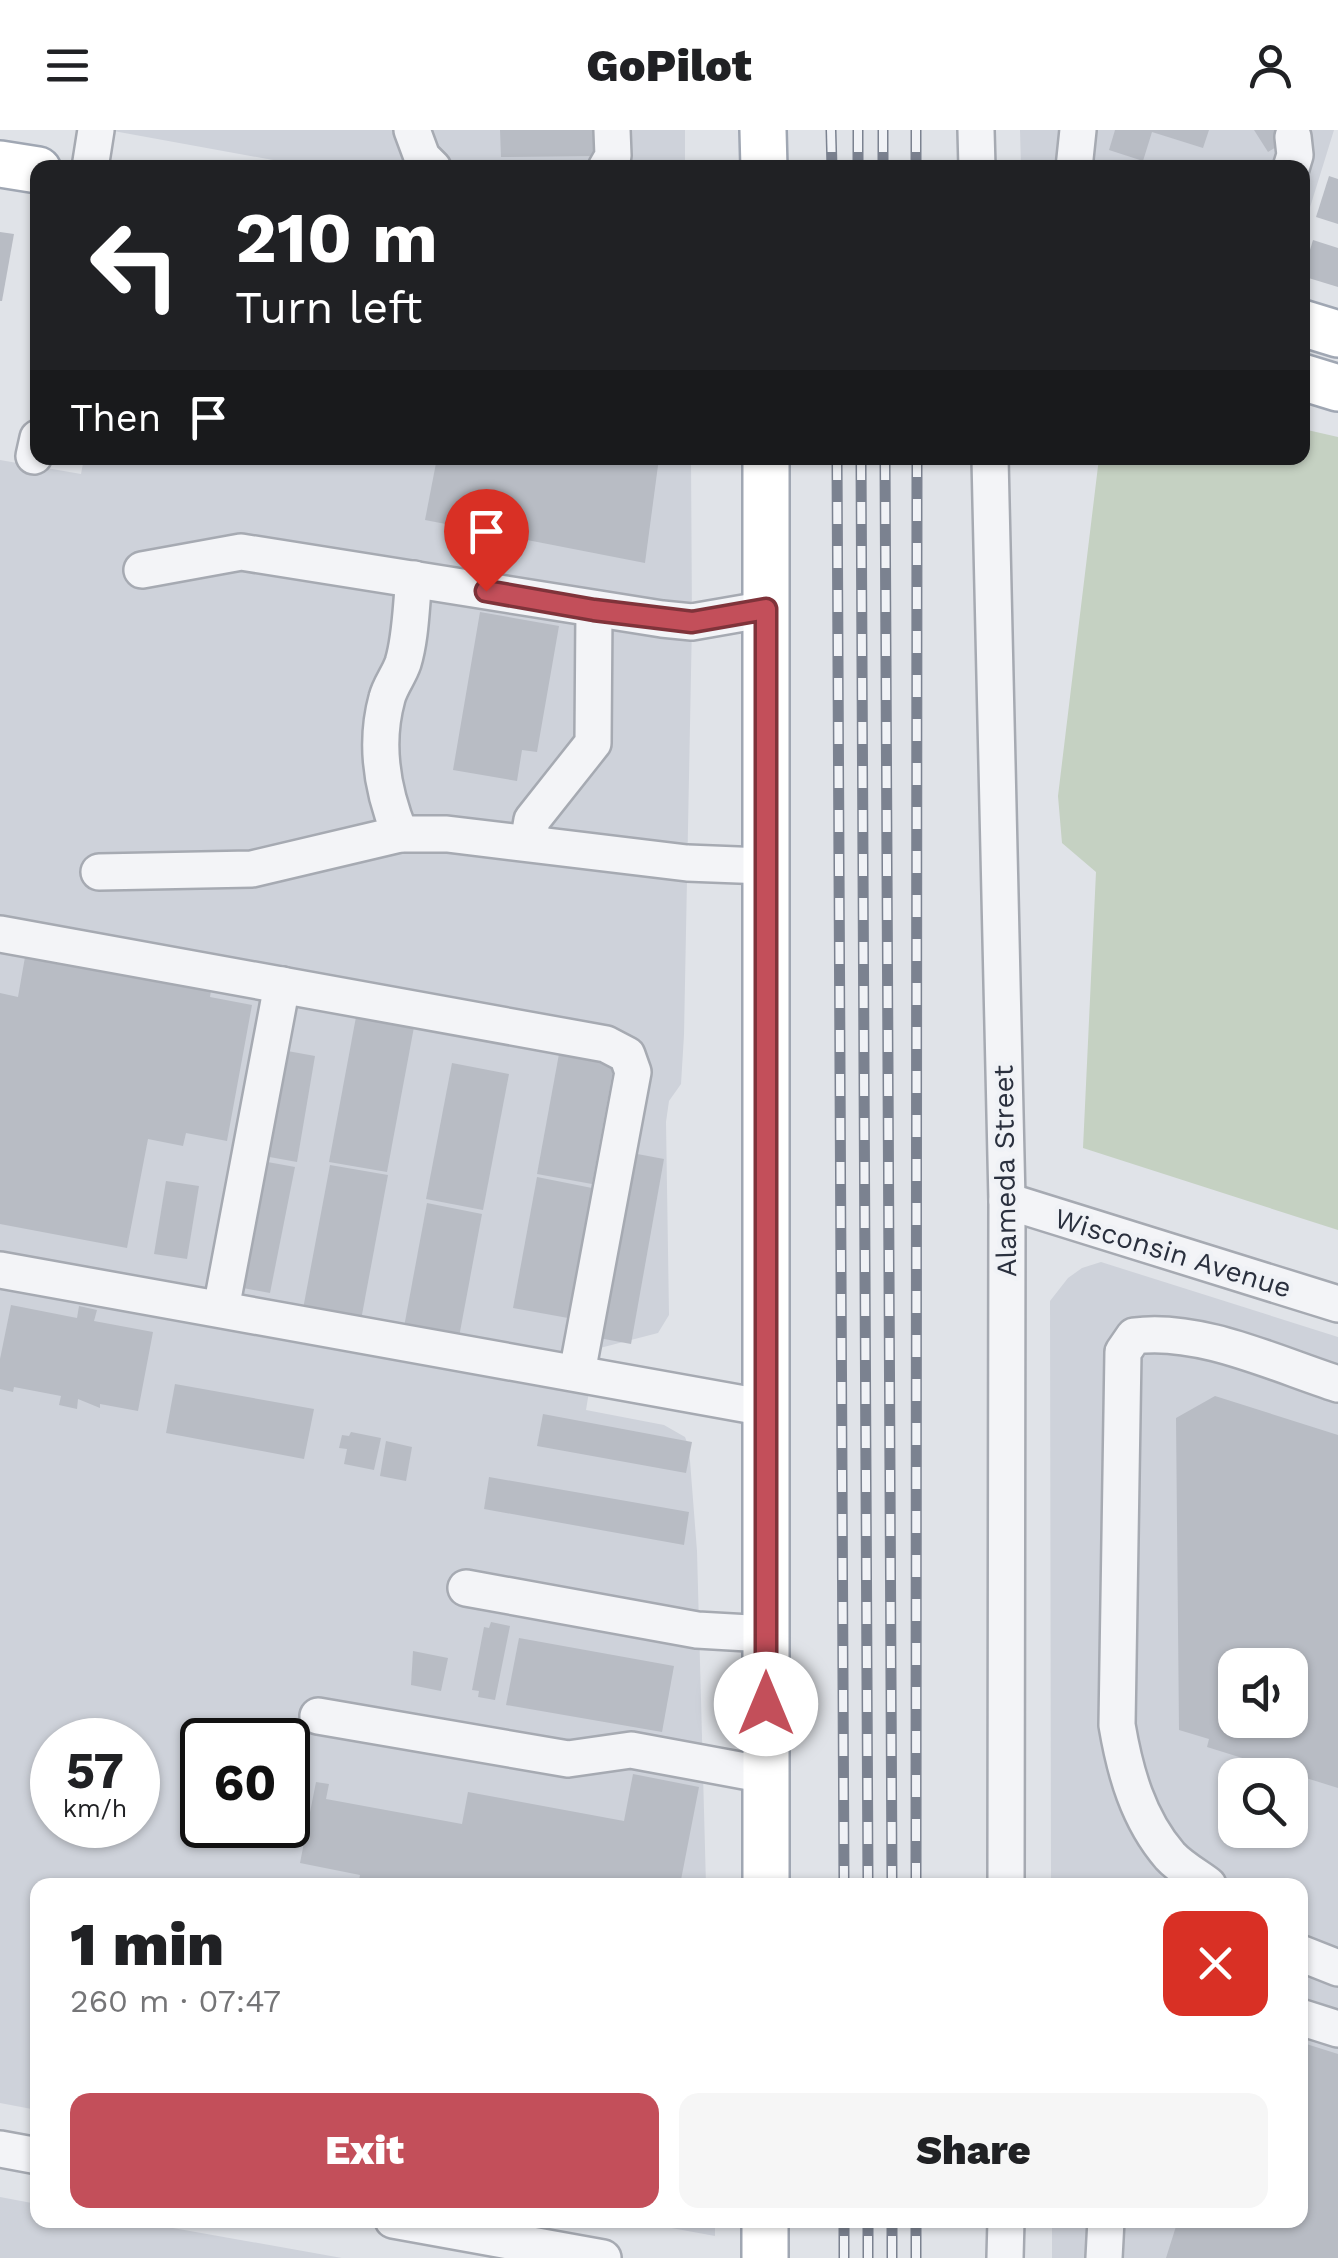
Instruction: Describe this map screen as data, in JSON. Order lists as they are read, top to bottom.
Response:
{
  "streets": {
    "street": ["Alameda Street", "Wisconsin Avenue"]
  },
  "crossings": [
    ["Alameda Street", "Wisconsin Avenue"]
  ],
  "page": {
    "header": "GoPilot",
    "turn": ["210 m", "Turn left"],
    "then": "Then",
    "speed": "57 km/h",
    "limit": "60",
    "heading": ["1 min", "260 m · 07:47"],
    "buttons": ["Exit", "Share"]
  }
}
